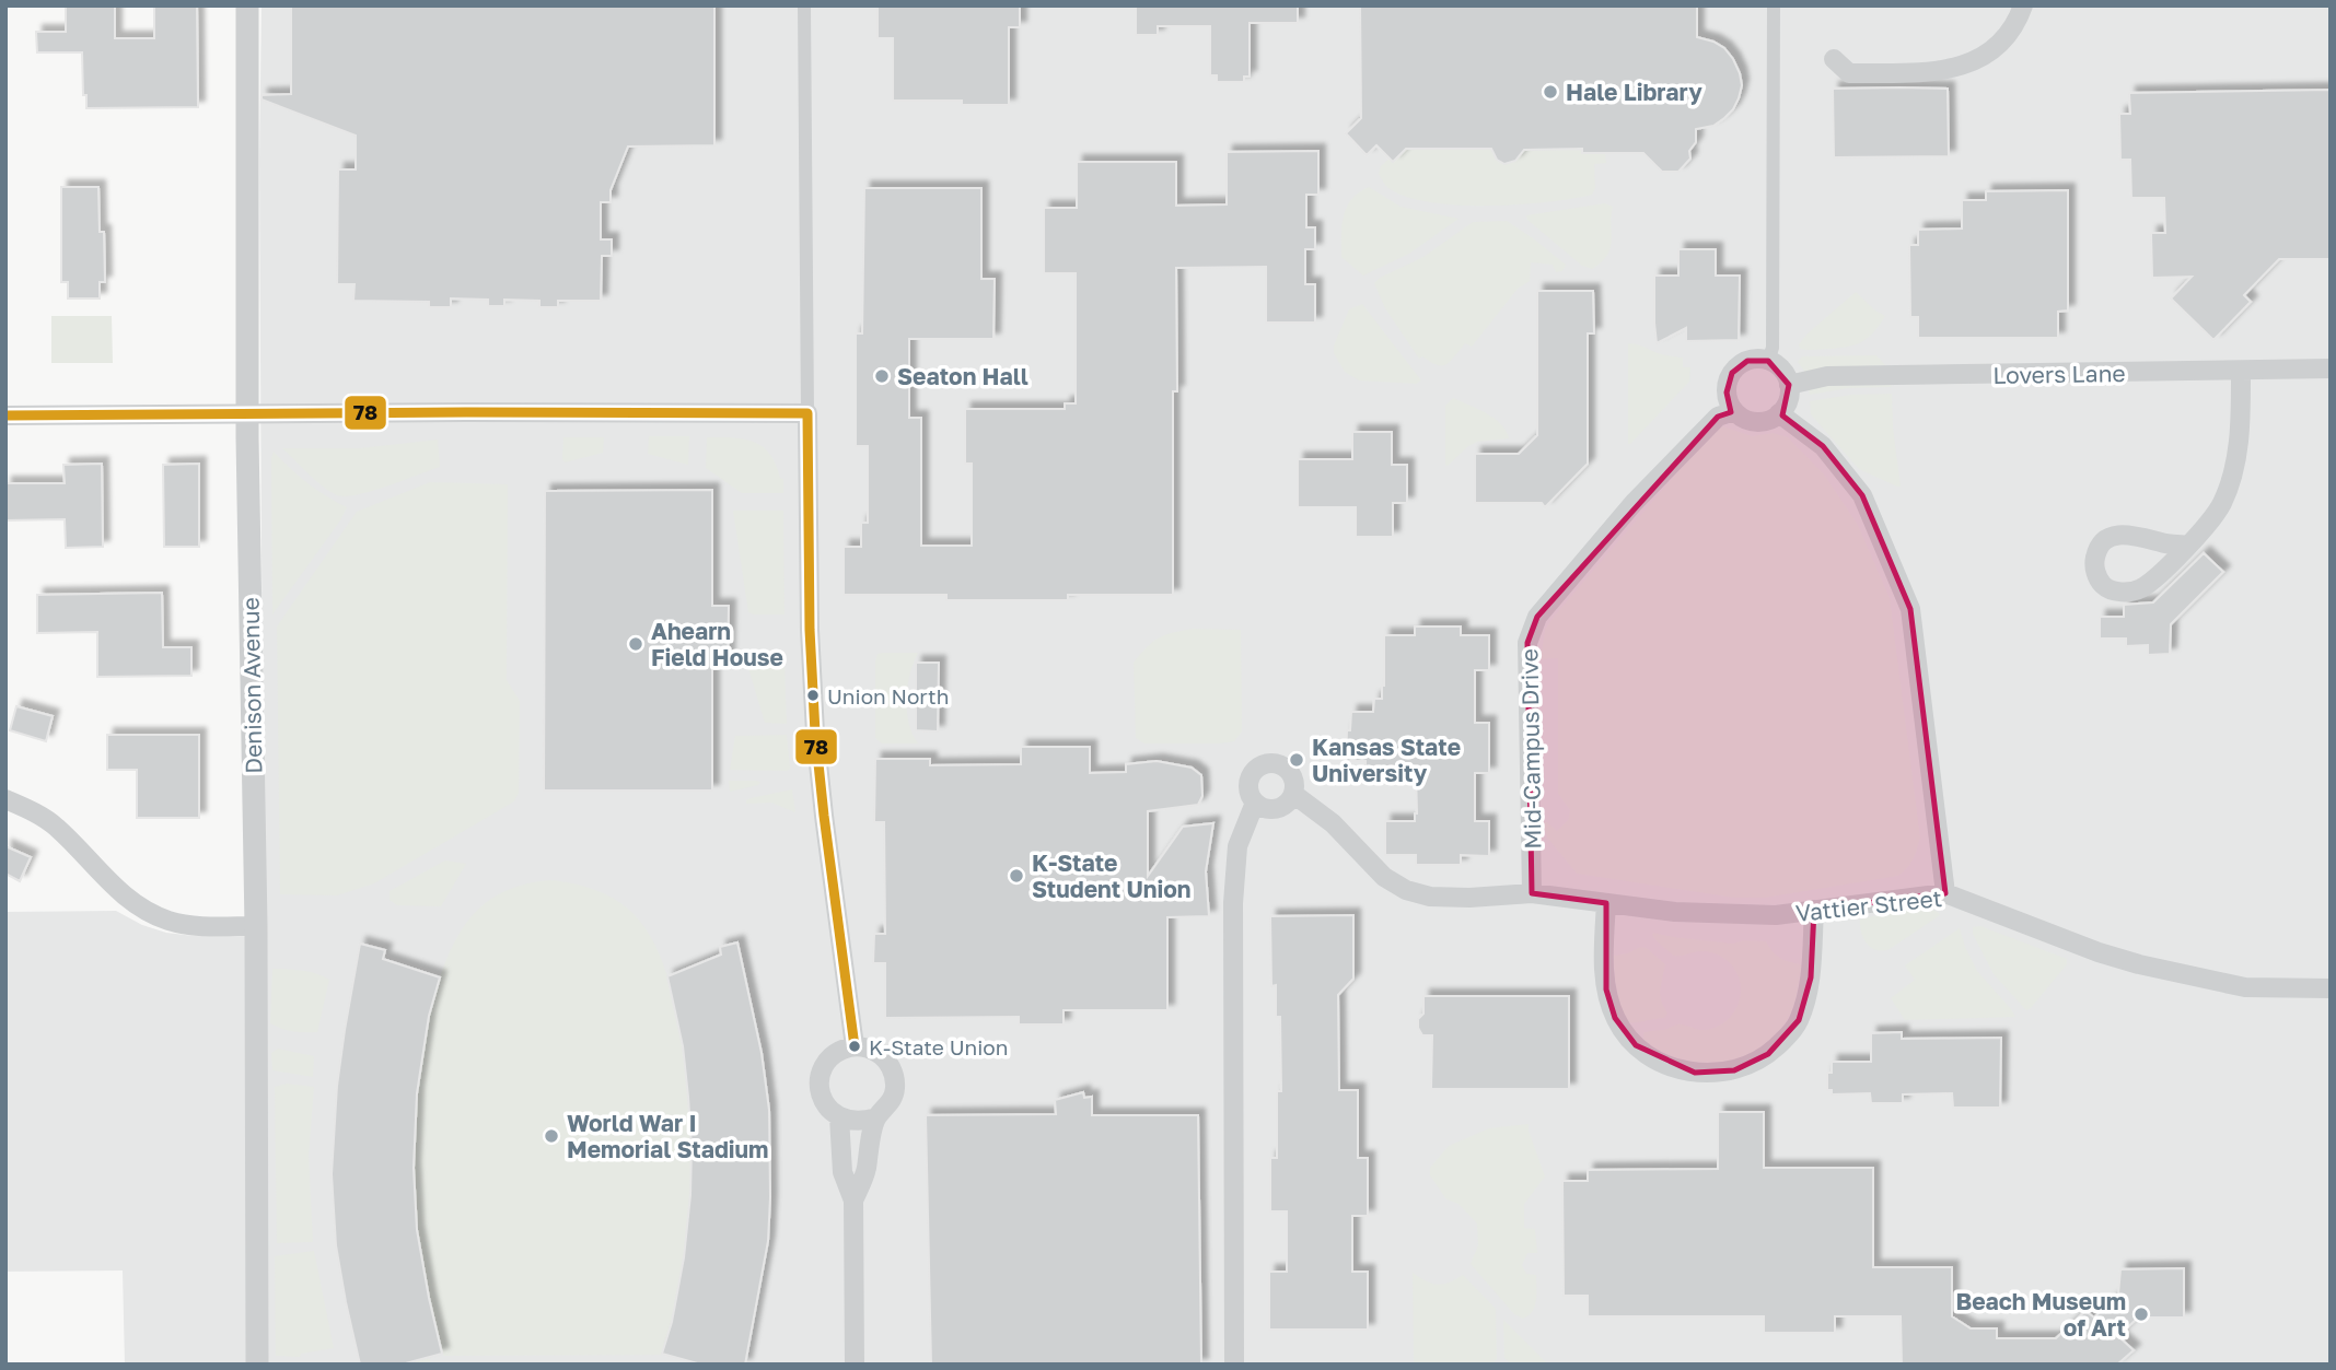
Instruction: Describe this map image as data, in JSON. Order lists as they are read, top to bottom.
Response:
{
  "streets": {
    "street": [
      "Lovers Lane",
      "Denison Avenue",
      "Mid-Campus Drive",
      "Vattier Street"
    ]
  },
  "crossings": [
    ["Lovers Lane", "Mid-Campus Drive"],
    ["Mid-Campus Drive", "Vattier Street"]
  ],
  "places": [
    "Hale Library",
    "Seaton Hall",
    "Ahearn Field House",
    "Union North",
    "Kansas State University",
    "K-State Student Union",
    "K-State Union",
    "World War I Memorial Stadium",
    "Beach Museum of Art"
  ],
  "lines": ["transit line 78"]
}
